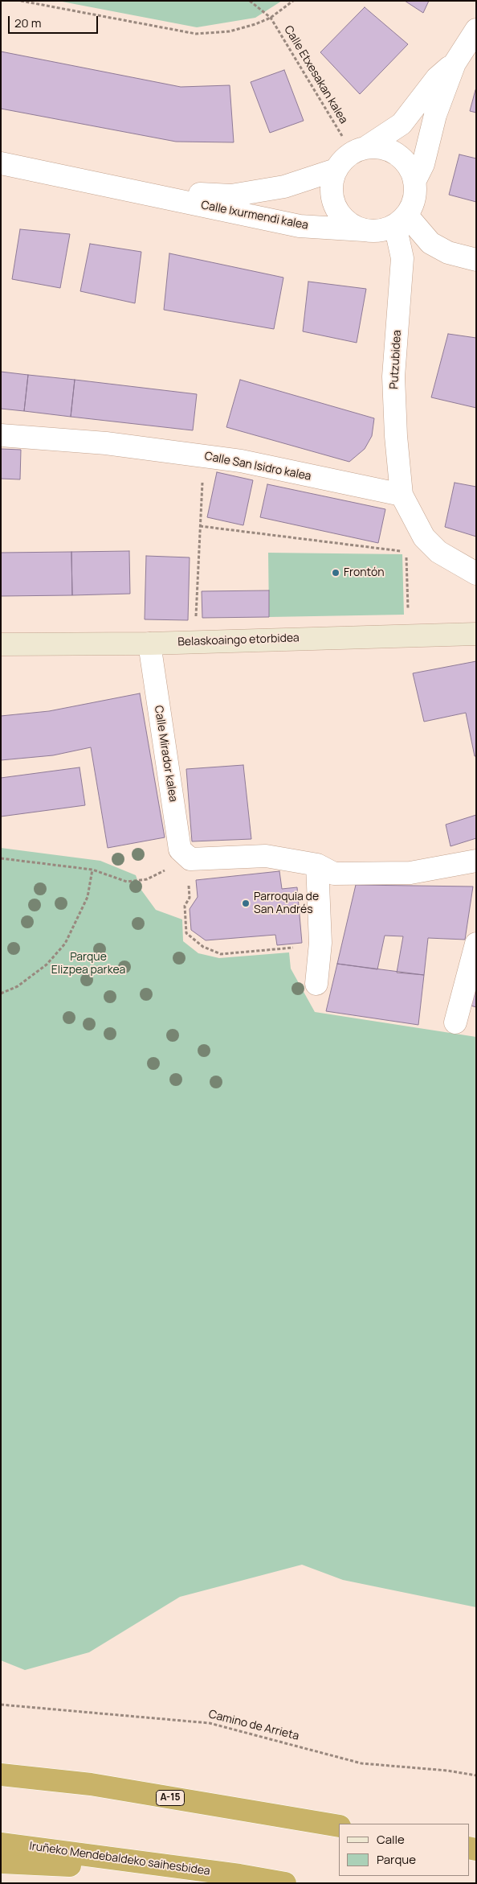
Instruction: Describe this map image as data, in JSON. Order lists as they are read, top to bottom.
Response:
{
  "streets": {
    "highway": ["A-15", "Iruñeko Mendebaldeko saihesbidea"],
    "street": [
      "Calle Ixurmendi kalea",
      "Putzubidea",
      "Calle San Isidro kalea",
      "Belaskoaingo etorbidea",
      "Calle Mirador kalea"
    ],
    "path": ["Calle Etxesakan kalea", "Camino de Arrieta"]
  },
  "crossings": [
    ["Calle Ixurmendi kalea", "Putzubidea"],
    ["Putzubidea", "Calle San Isidro kalea"],
    ["Belaskoaingo etorbidea", "Calle Mirador kalea"]
  ],
  "parks": ["Parque Elizpea parkea"],
  "places": ["Frontón", "Parroquia de San Andrés"],
  "legend": ["Calle", "Parque"],
  "scale_bar": "20 m"
}
